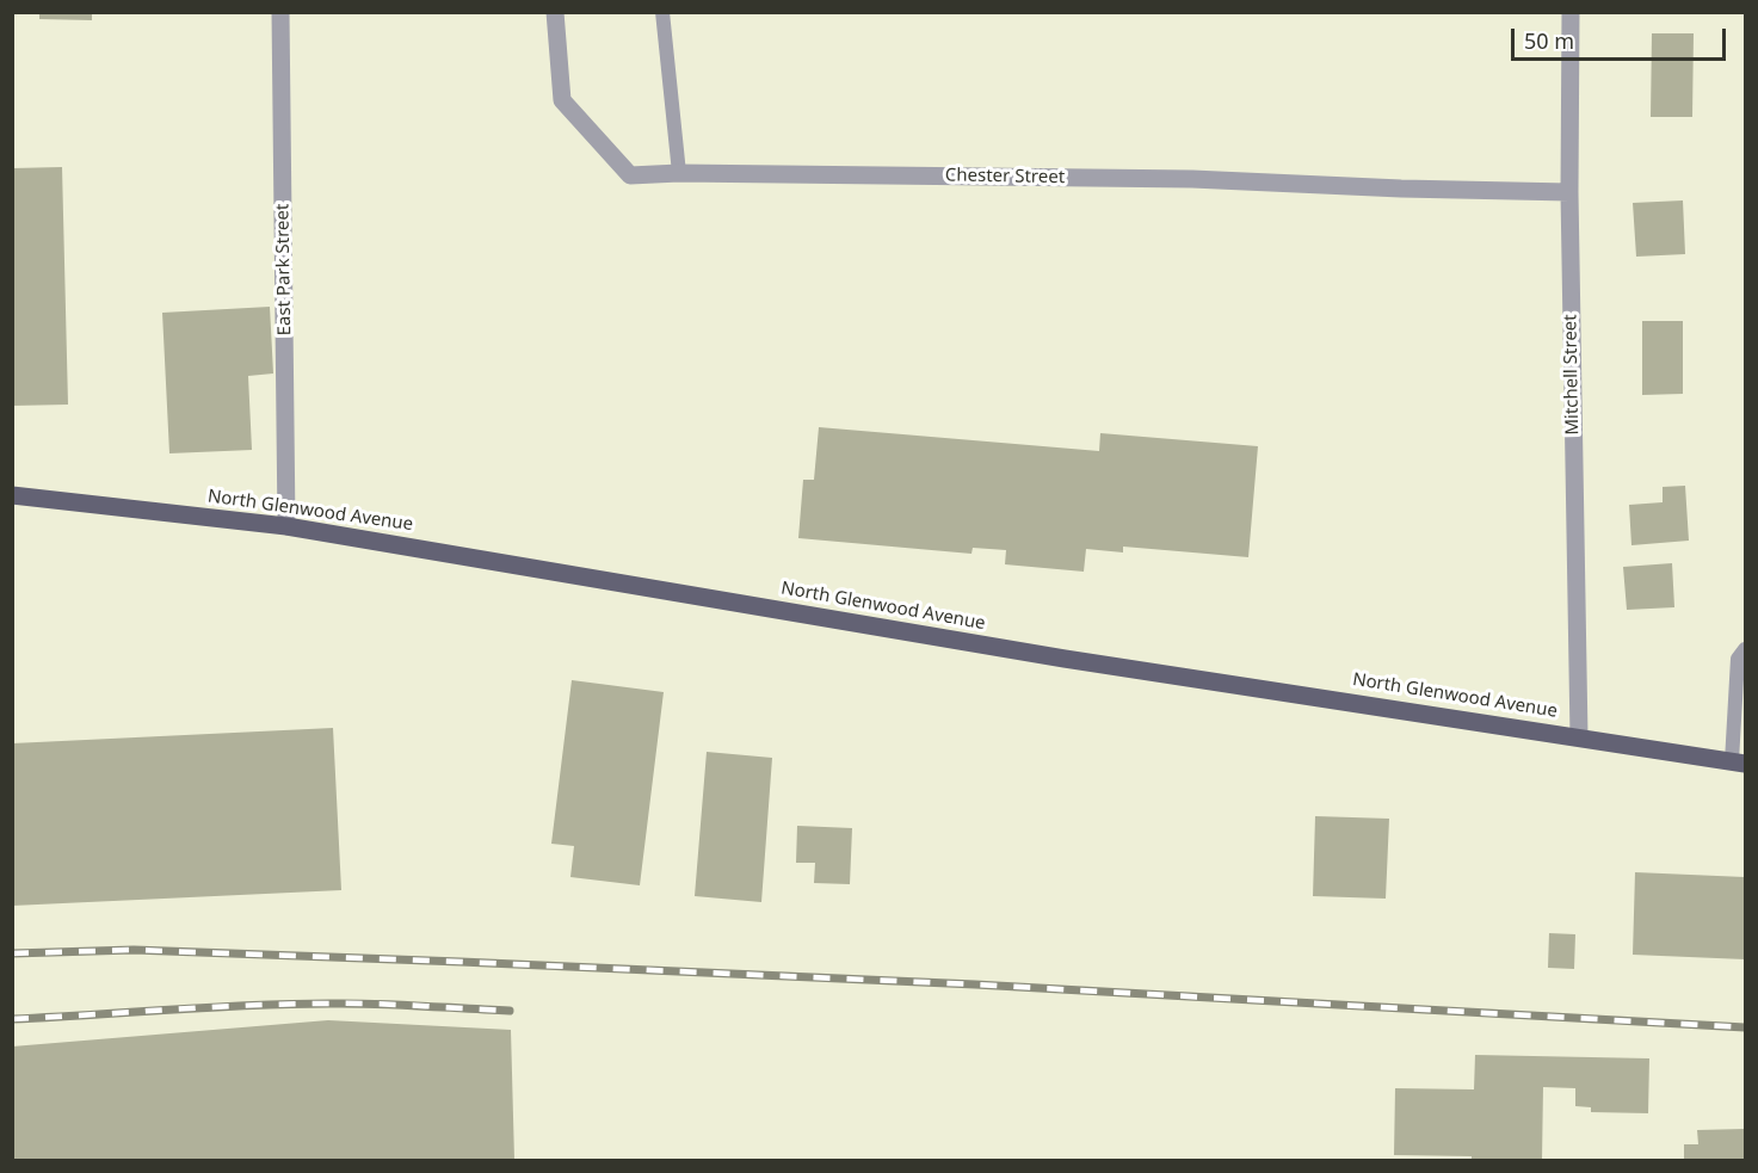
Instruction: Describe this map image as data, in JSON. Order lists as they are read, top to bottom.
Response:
{
  "streets": {
    "main road": ["North Glenwood Avenue"],
    "street": ["Chester Street", "East Park Street", "Mitchell Street"]
  },
  "crossings": [
    ["Chester Street", "Mitchell Street"],
    ["East Park Street", "North Glenwood Avenue"],
    ["Mitchell Street", "North Glenwood Avenue"]
  ],
  "scale_bar": "50 m"
}
